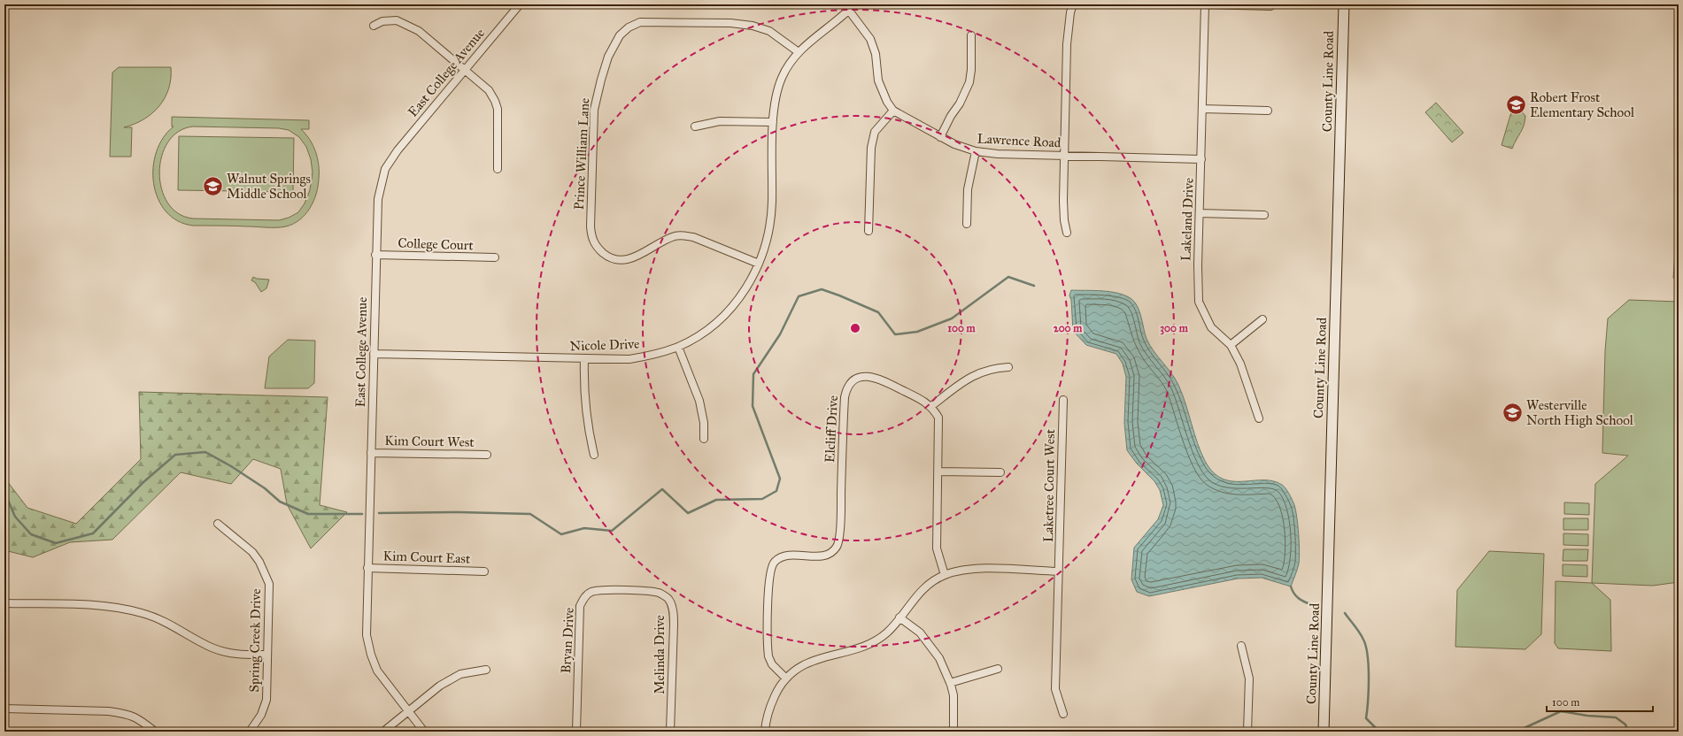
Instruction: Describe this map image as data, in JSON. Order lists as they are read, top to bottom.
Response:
{
  "streets": {
    "main road": ["County Line Road"],
    "street": [
      "East College Avenue",
      "Lawrence Road",
      "Prince William Lane",
      "Lakeland Drive",
      "College Court",
      "Nicole Drive",
      "Elcliff Drive",
      "Kim Court West",
      "Laketree Court West",
      "Kim Court East",
      "Spring Creek Drive",
      "Bryan Drive",
      "Melinda Drive"
    ]
  },
  "crossings": [
    ["East College Avenue", "College Court"],
    ["East College Avenue", "Nicole Drive"],
    ["East College Avenue", "Kim Court West"],
    ["East College Avenue", "Kim Court East"],
    ["Lawrence Road", "Lakeland Drive"],
    ["Lawrence Road", "Nicole Drive"],
    ["Prince William Lane", "Nicole Drive"],
    ["Bryan Drive", "Melinda Drive"]
  ],
  "places": {
    "school or university": ["Robert Frost Elementary School", "Walnut Springs Middle School", "Westerville North High School"]
  },
  "scale_bar": "100 m",
  "rings": ["100 m", "200 m", "300 m"]
}
